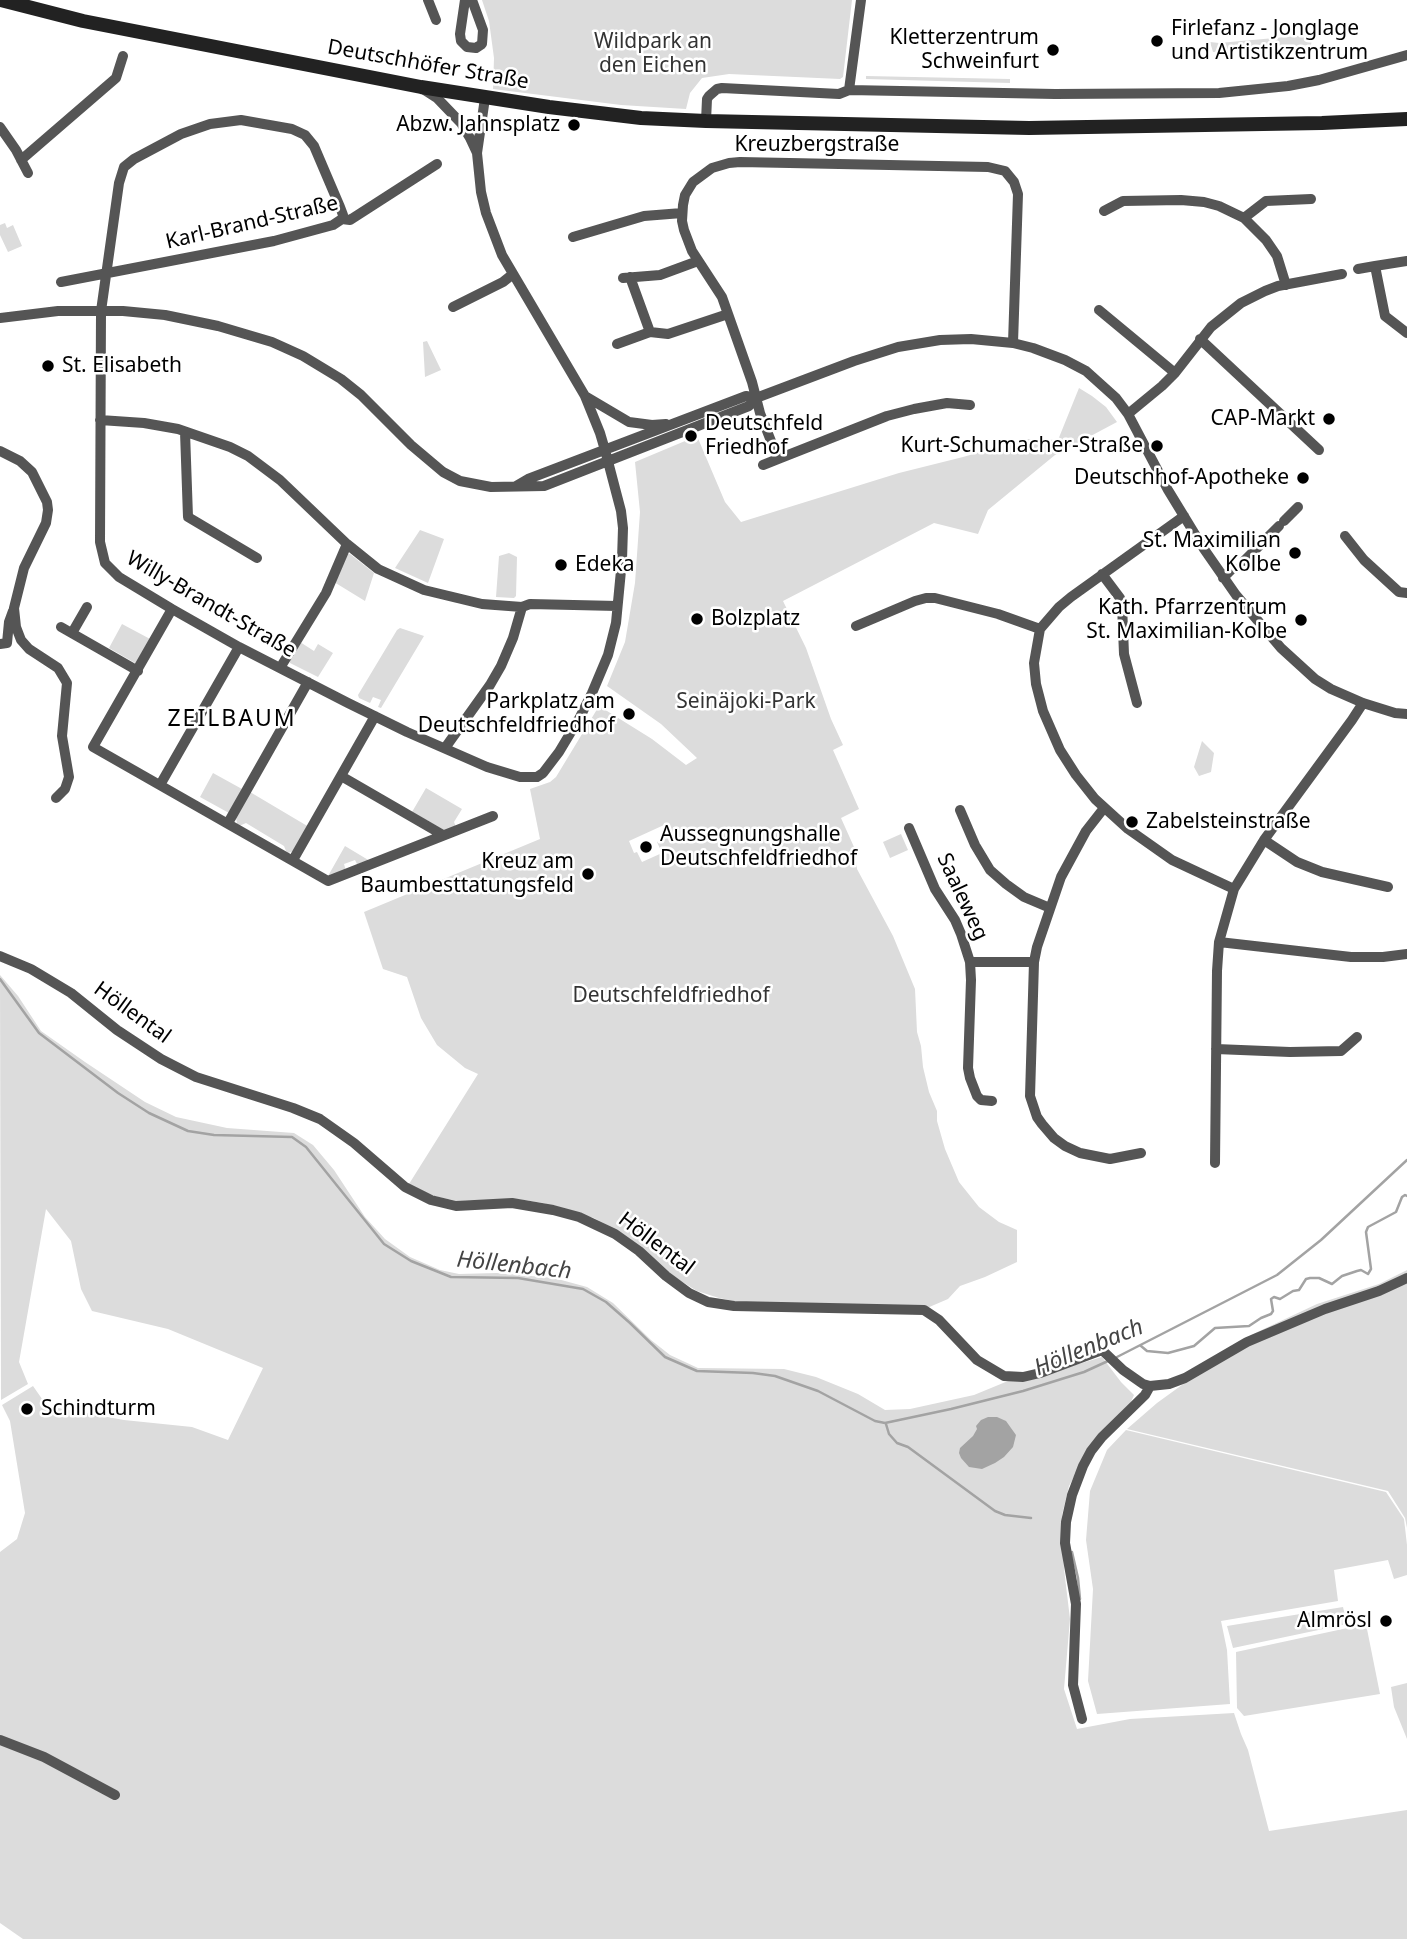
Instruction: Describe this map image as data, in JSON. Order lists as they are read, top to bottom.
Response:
{
  "streets": {
    "main road": ["Deutschhöfer Straße"],
    "street": [
      "Kreuzbergstraße",
      "Karl-Brand-Straße",
      "Willy-Brandt-Straße",
      "Saaleweg",
      "Höllental"
    ]
  },
  "crossings": [
    ["Karl-Brand-Straße", "Willy-Brandt-Straße"]
  ],
  "districts": ["ZEILBAUM"],
  "water": ["Höllenbach"],
  "parks": ["Wildpark an den Eichen", "Seinäjoki-Park", "Deutschfeldfriedhof"],
  "places": [
    "Firlefanz - Jonglage und Artistikzentrum",
    "Kletterzentrum Schweinfurt",
    "Abzw. Jahnsplatz",
    "St. Elisabeth",
    "CAP-Markt",
    "Deutschfeld Friedhof",
    "Kurt-Schumacher-Straße",
    "Deutschhof-Apotheke",
    "St. Maximilian Kolbe",
    "Edeka",
    "Bolzplatz",
    "Kath. Pfarrzentrum St. Maximilian-Kolbe",
    "Parkplatz am Deutschfeldfriedhof",
    "Zabelsteinstraße",
    "Aussegnungshalle Deutschfeldfriedhof",
    "Kreuz am Baumbesttatungsfeld",
    "Schindturm",
    "Almrösl"
  ]
}
